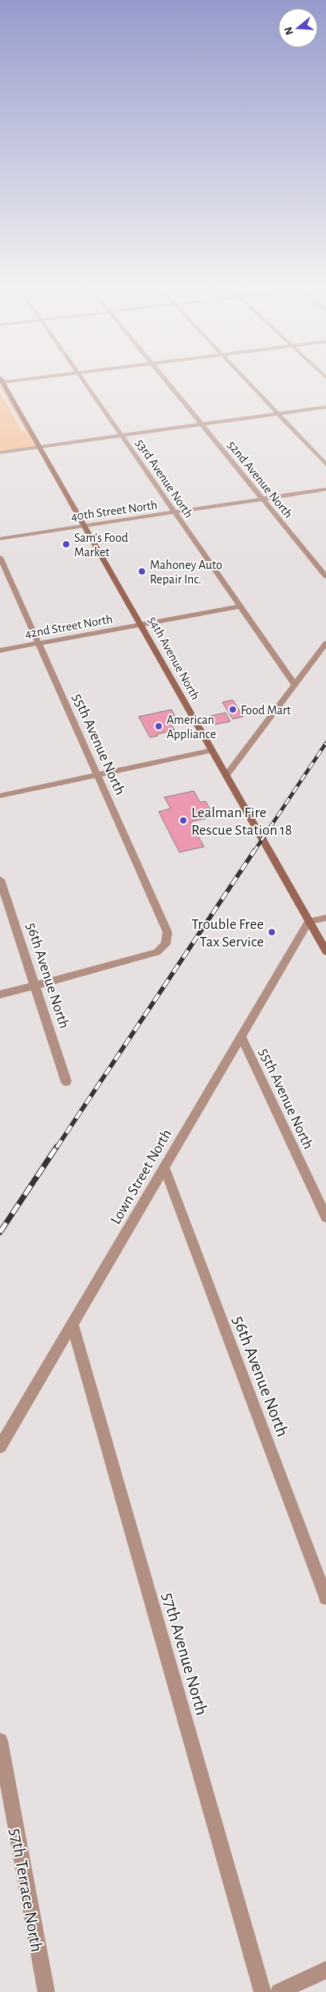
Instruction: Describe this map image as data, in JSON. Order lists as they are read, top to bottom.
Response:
{
  "streets": {
    "main road": ["54th Avenue North"],
    "street": [
      "53rd Avenue North",
      "52nd Avenue North",
      "40th Street North",
      "42nd Street North",
      "55th Avenue North",
      "56th Avenue North",
      "Lown Street North",
      "57th Avenue North",
      "57th Terrace North"
    ]
  },
  "crossings": [
    ["53rd Avenue North", "40th Street North"],
    ["53rd Avenue North", "42nd Street North"],
    ["52nd Avenue North", "40th Street North"],
    ["40th Street North", "54th Avenue North"],
    ["42nd Street North", "54th Avenue North"],
    ["42nd Street North", "55th Avenue North"],
    ["54th Avenue North", "Lown Street North"],
    ["55th Avenue North", "56th Avenue North"],
    ["55th Avenue North", "Lown Street North"],
    ["56th Avenue North", "Lown Street North"],
    ["Lown Street North", "57th Avenue North"]
  ],
  "places": [
    "Sam's Food Market",
    "Mahoney Auto Repair Inc.",
    "Food Mart",
    "American Appliance",
    "Lealman Fire Rescue Station 18",
    "Trouble Free Tax Service"
  ],
  "north": "left"
}
